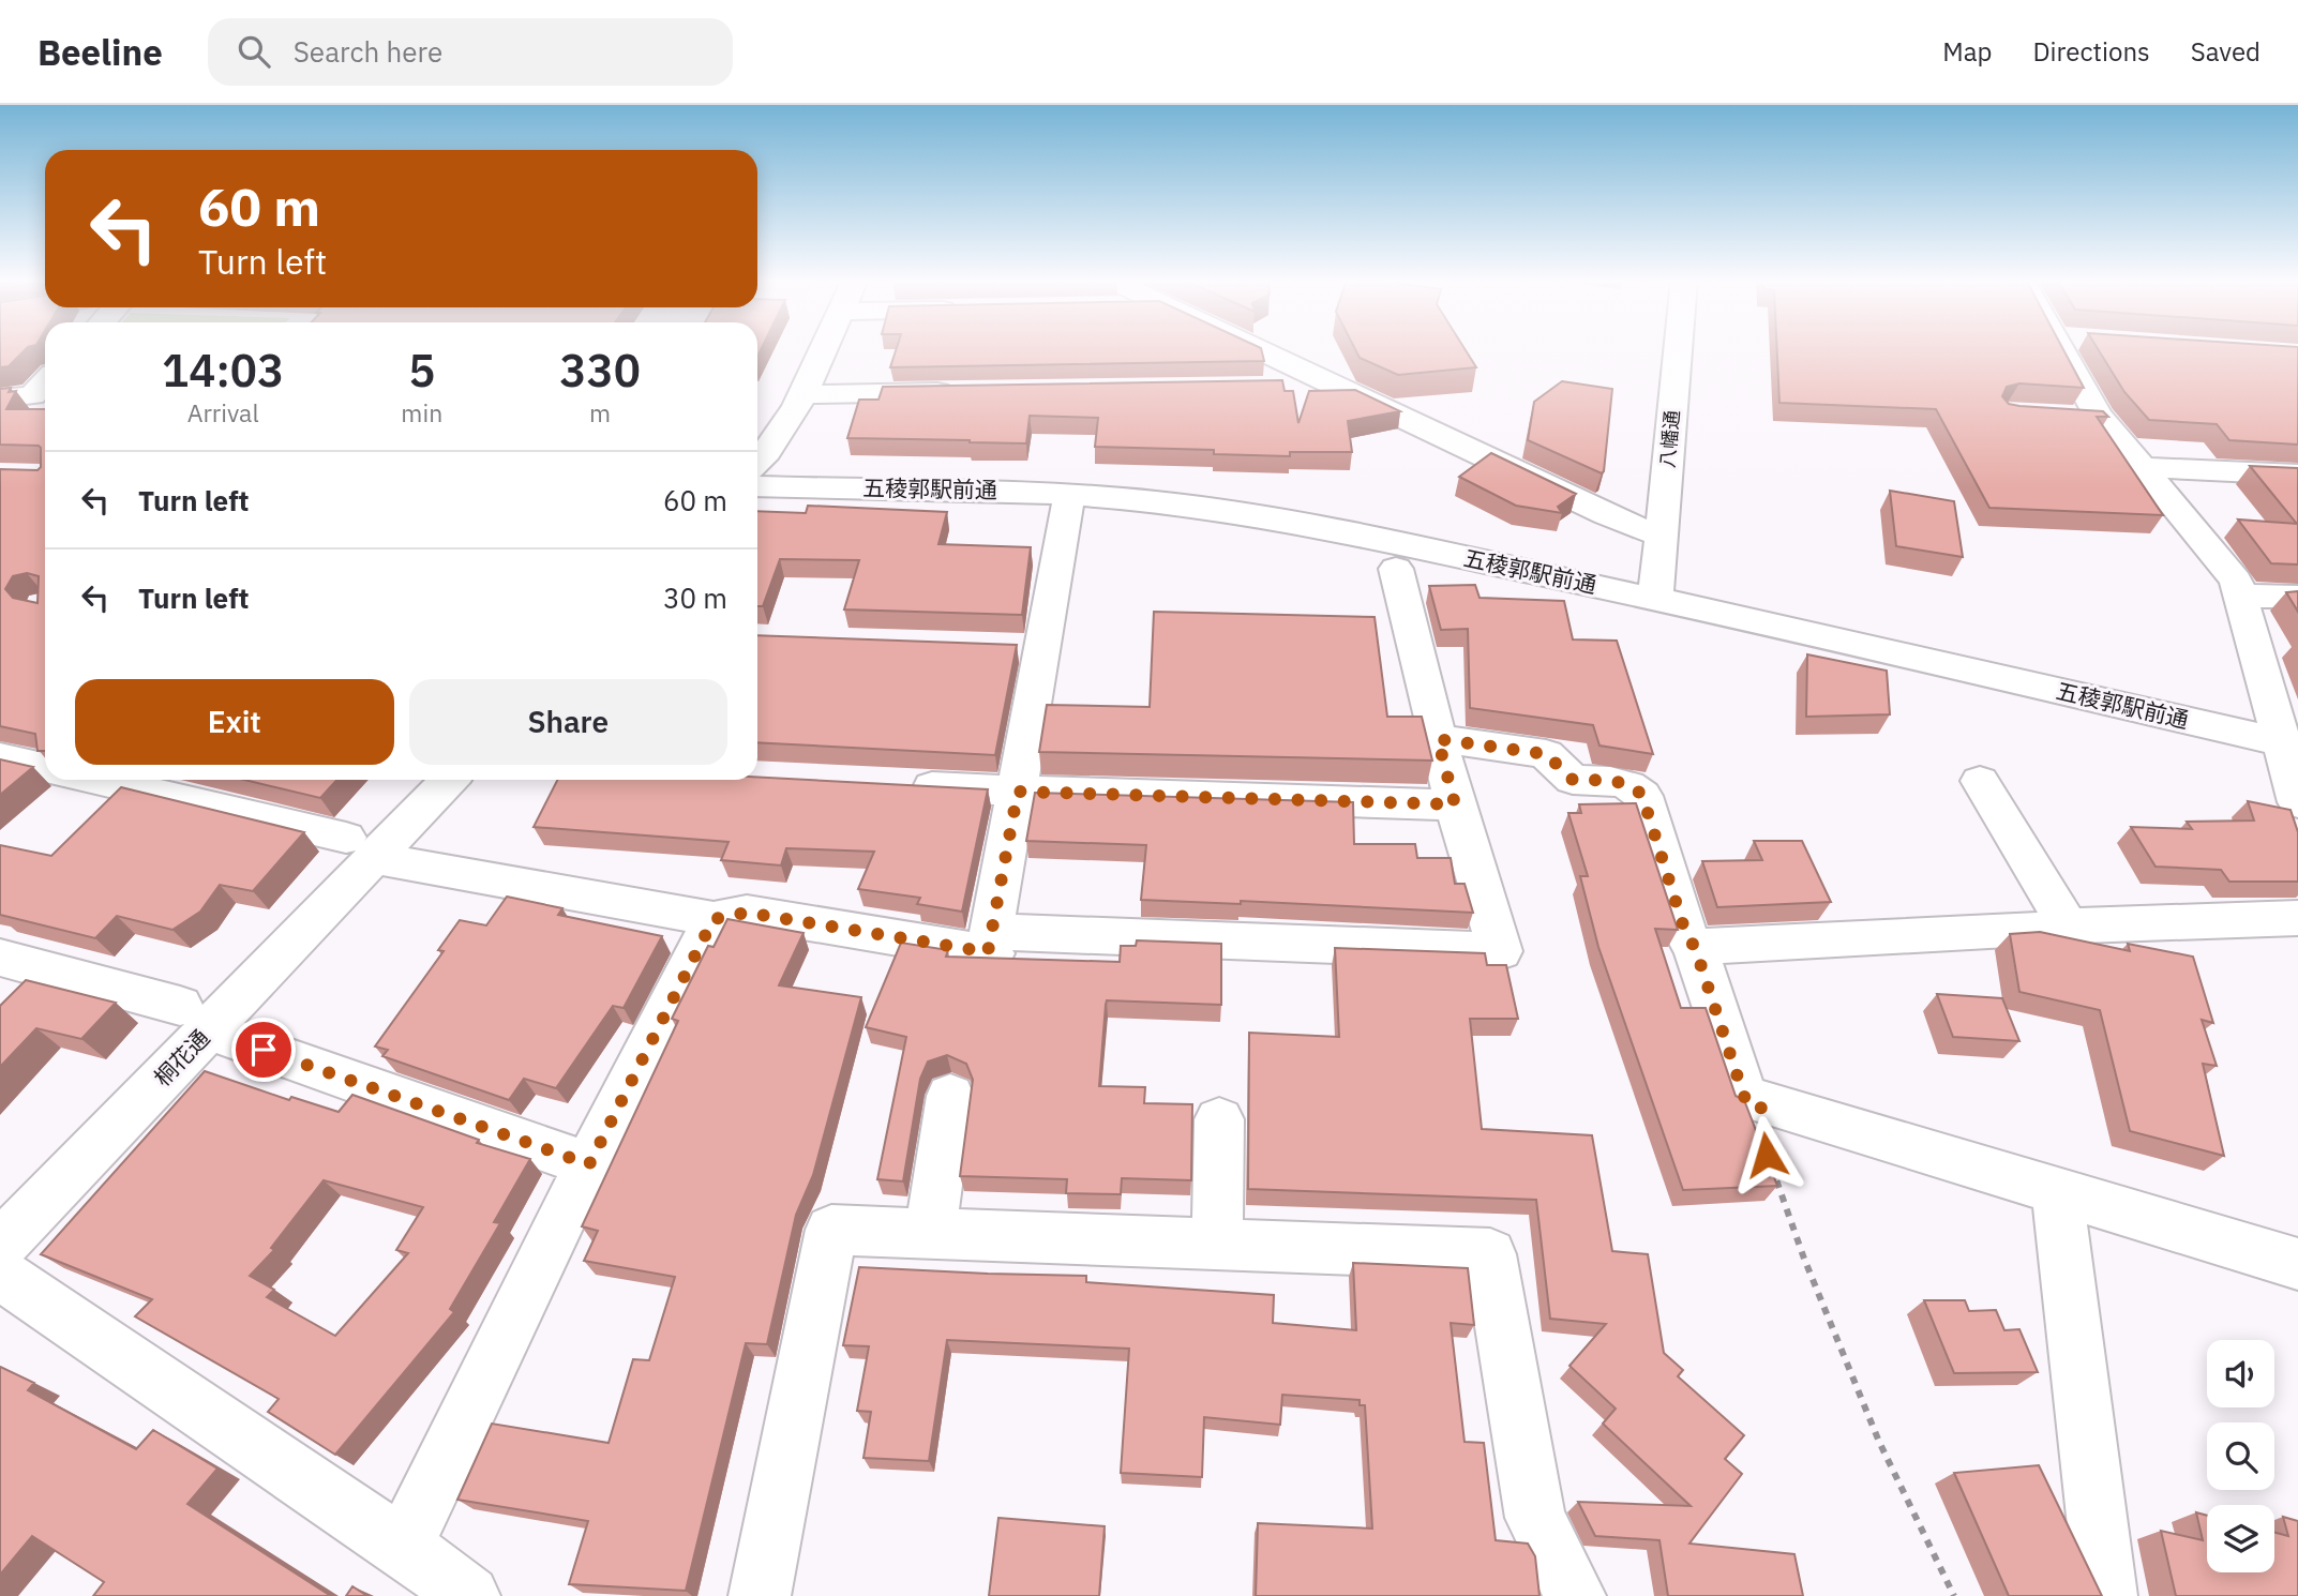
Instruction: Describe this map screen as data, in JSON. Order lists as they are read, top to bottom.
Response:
{
  "streets": {
    "street": ["八幡通", "五稜郭駅前通", "桐花通"]
  },
  "crossings": [
    ["八幡通", "五稜郭駅前通"]
  ],
  "page": {
    "header": "Beeline",
    "search": "Search here",
    "nav": ["Map", "Directions", "Saved"],
    "turn": ["60 m", "Turn left"],
    "eta": [
      "14:03",
      "Arrival",
      "5",
      "min",
      "330",
      "m"
    ],
    "list": [
      {
        "name": "Turn left",
        "value": "60 m"
      },
      {
        "name": "Turn left",
        "value": "30 m"
      }
    ],
    "buttons": ["Exit", "Share"]
  }
}
